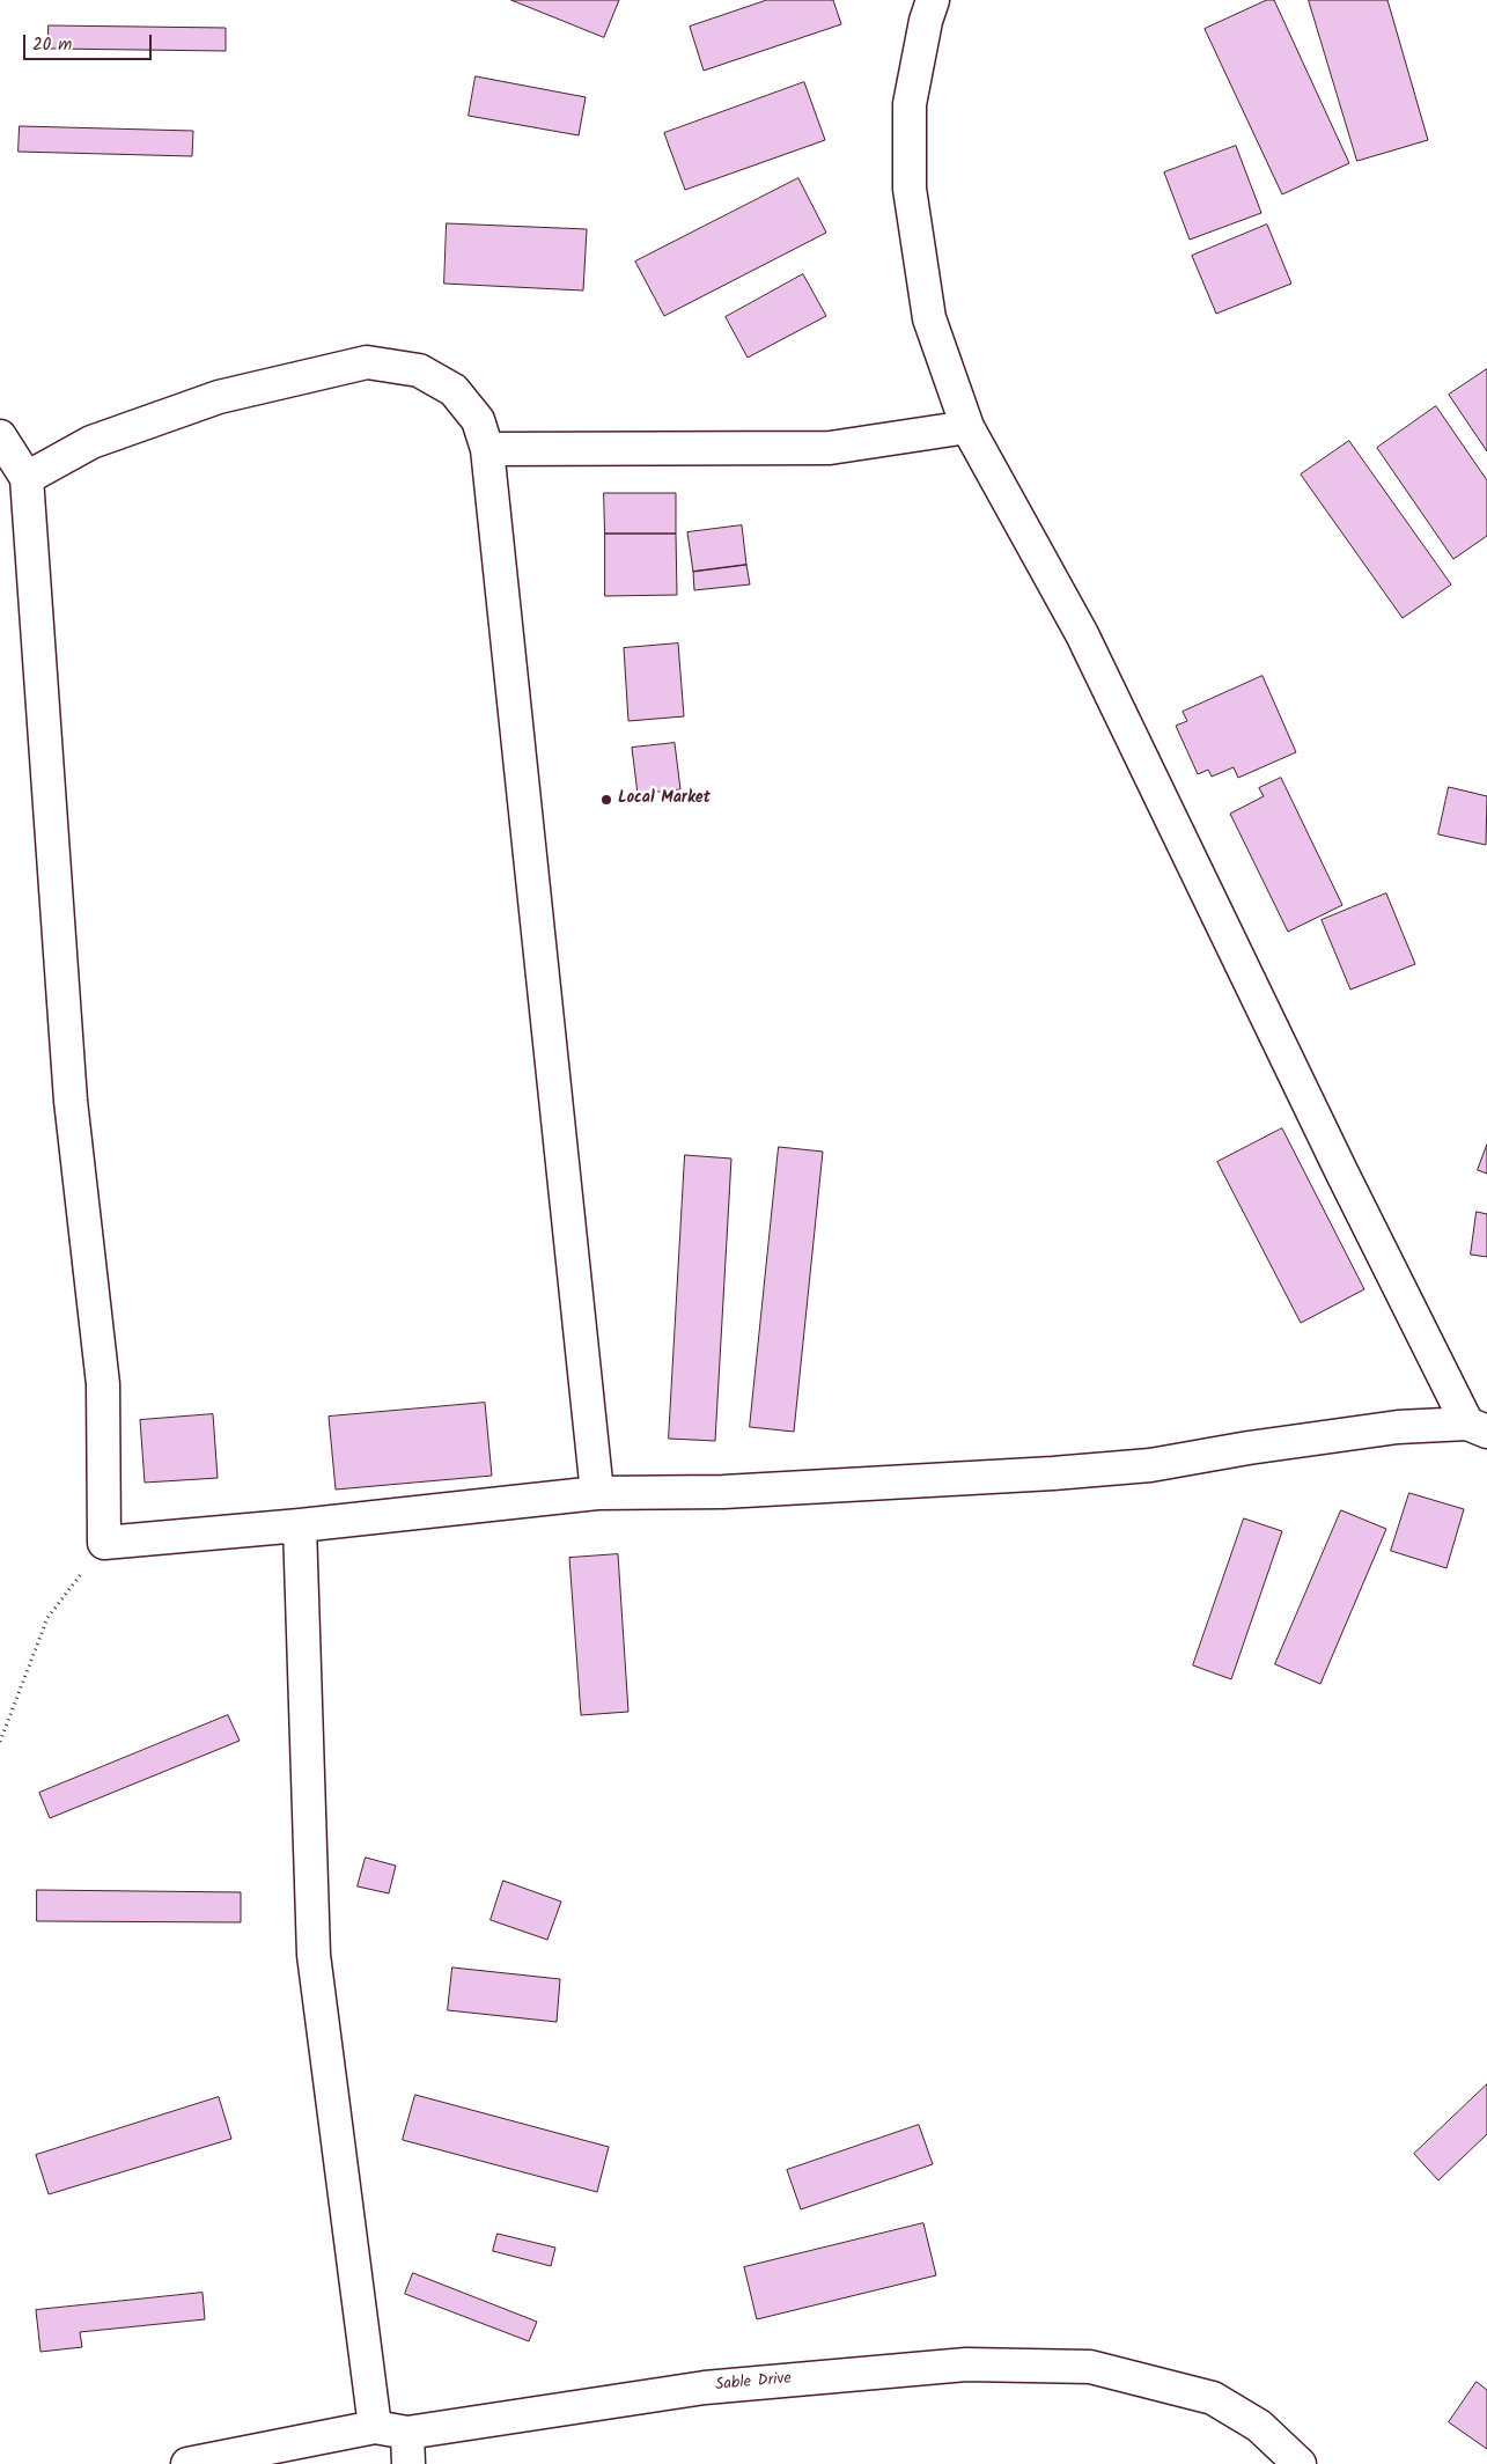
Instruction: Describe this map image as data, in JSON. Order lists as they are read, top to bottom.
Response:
{
  "streets": {
    "street": ["Sable Drive"]
  },
  "places": ["Local Market"],
  "scale_bar": "20 m"
}
